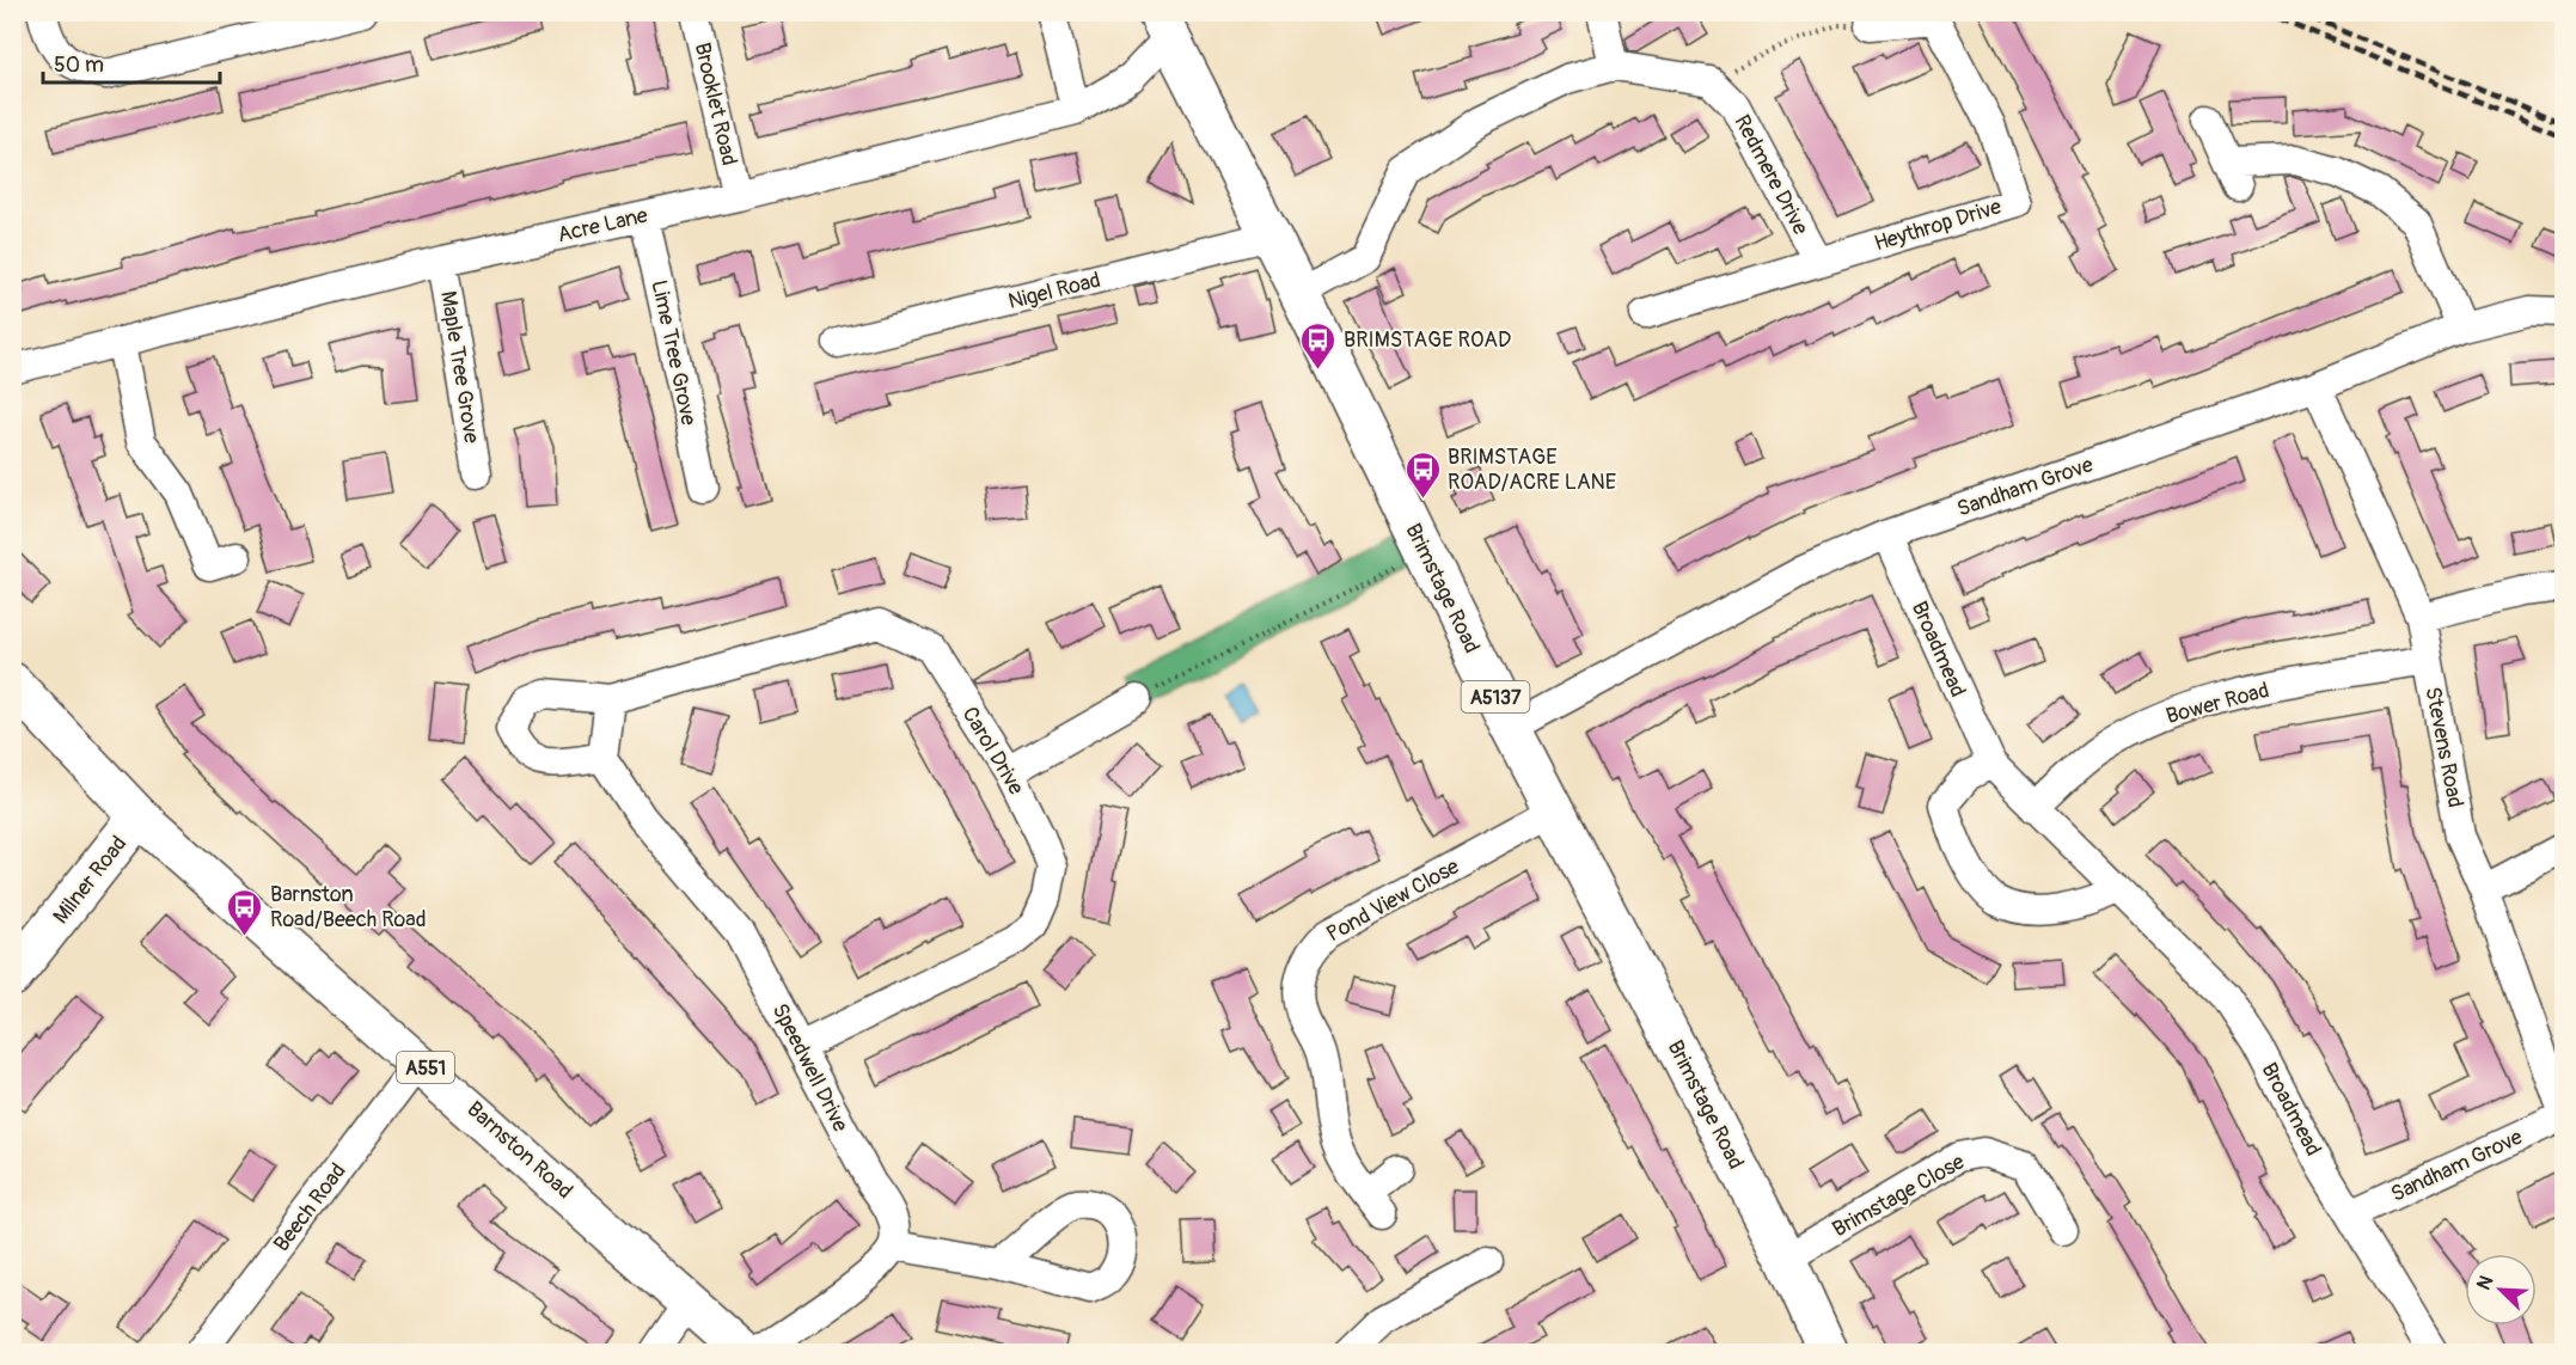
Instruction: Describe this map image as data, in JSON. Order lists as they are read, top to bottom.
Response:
{
  "streets": {
    "main road": [
      "Brimstage Road",
      "A5137",
      "Milner Road",
      "A551",
      "Barnston Road"
    ],
    "street": [
      "Brooklet Road",
      "Redmere Drive",
      "Acre Lane",
      "Heythrop Drive",
      "Nigel Road",
      "Lime Tree Grove",
      "Maple Tree Grove",
      "Sandham Grove",
      "Broadmead",
      "Bower Road",
      "Stevens Road",
      "Carol Drive",
      "Pond View Close",
      "Speedwell Drive",
      "Brimstage Close",
      "Beech Road"
    ]
  },
  "crossings": [
    ["Brooklet Road", "Acre Lane"],
    ["Redmere Drive", "Heythrop Drive"],
    ["Acre Lane", "Lime Tree Grove"],
    ["Acre Lane", "Maple Tree Grove"],
    ["Acre Lane", "Brimstage Road"],
    ["Nigel Road", "Brimstage Road"],
    ["Sandham Grove", "Brimstage Road"],
    ["Sandham Grove", "Broadmead"],
    ["Sandham Grove", "Stevens Road"],
    ["Brimstage Road", "Pond View Close"],
    ["Brimstage Road", "Brimstage Close"],
    ["Broadmead", "Bower Road"],
    ["Bower Road", "Stevens Road"],
    ["Carol Drive", "Speedwell Drive"],
    ["Milner Road", "Barnston Road"],
    ["Barnston Road", "Beech Road"]
  ],
  "places": {
    "bus stop": ["BRIMSTAGE ROAD", "BRIMSTAGE ROAD/ACRE LANE", "Barnston Road/Beech Road"]
  },
  "scale_bar": "50 m",
  "north": "top left"
}
